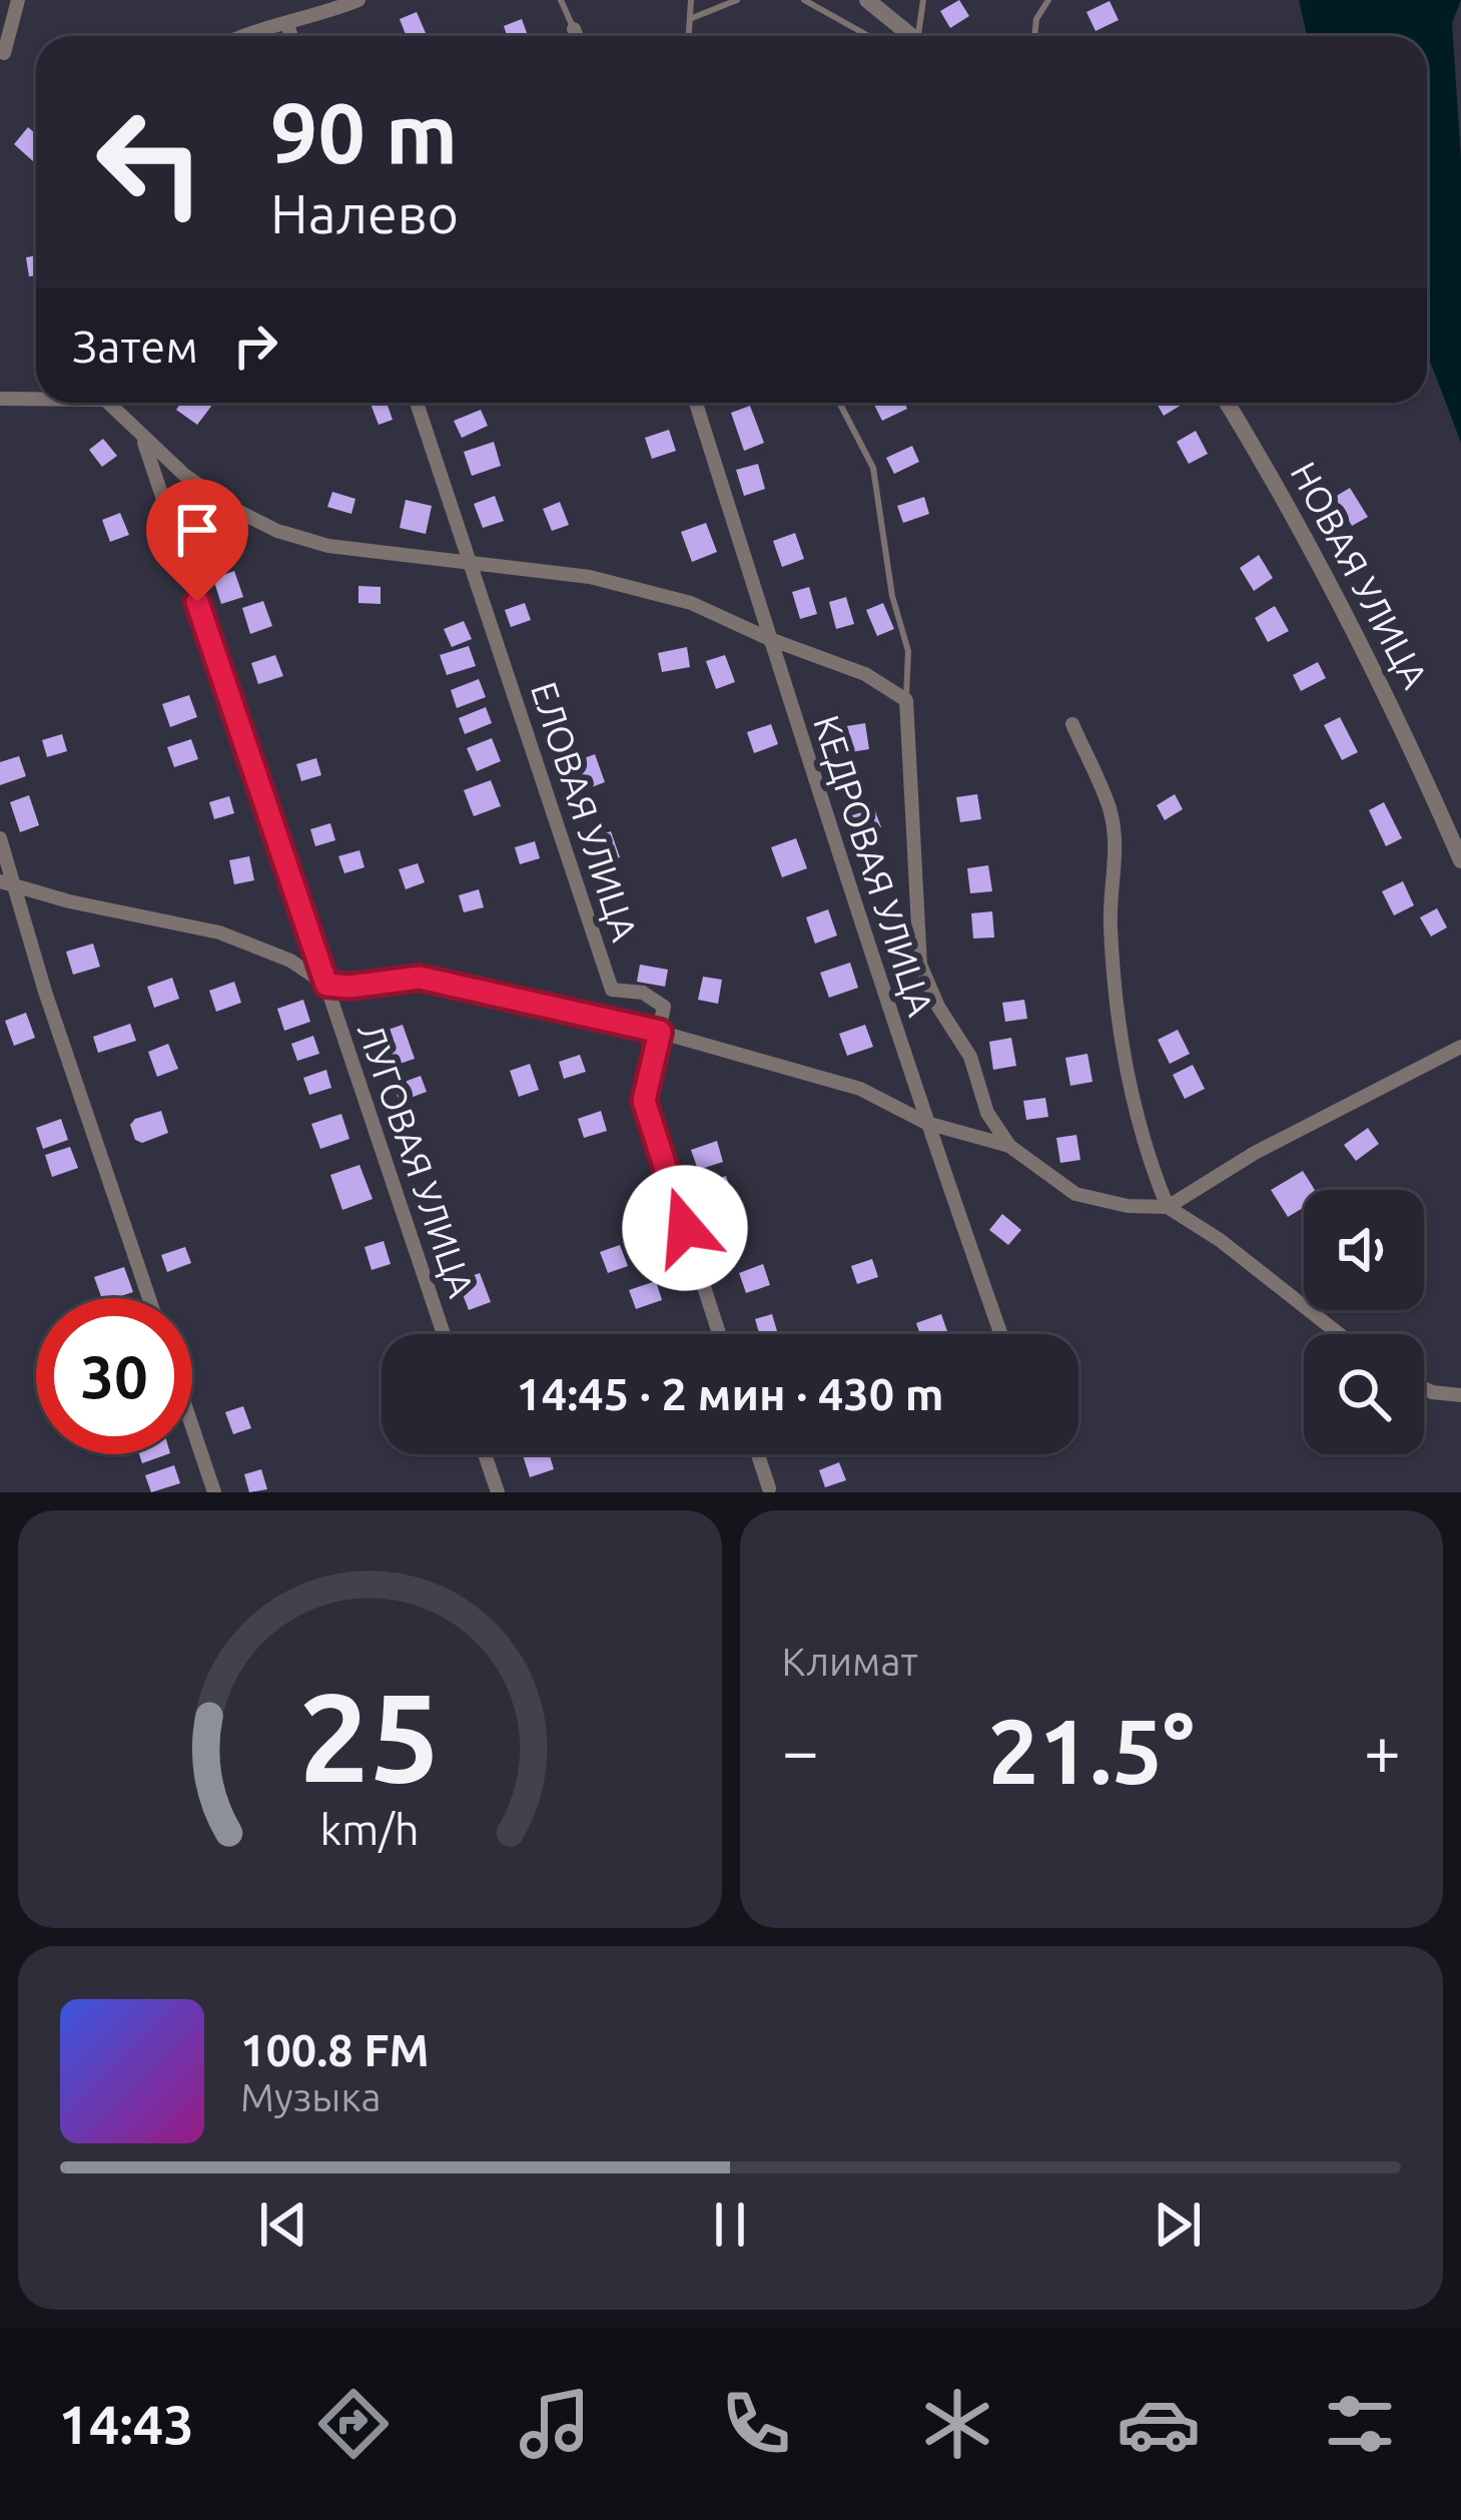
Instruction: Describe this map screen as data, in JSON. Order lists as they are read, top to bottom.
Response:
{
  "streets": {
    "street": [
      "НОВАЯ УЛИЦА",
      "ЕЛОВАЯ УЛИЦА",
      "КЕДРОВАЯ УЛИЦА",
      "ЛУГОВАЯ УЛИЦА"
    ]
  },
  "page": {
    "turn": ["90 m", "Налево"],
    "then": "Затем",
    "limit": "30",
    "trip": "14:45 · 2 мин · 430 m",
    "tile": "Климат",
    "heat": ["−", "21.5°", "+"],
    "song": ["100.8 FM", "Музыка"],
    "tabs": "14:43",
    "gauge": ["25", "km/h"]
  }
}
